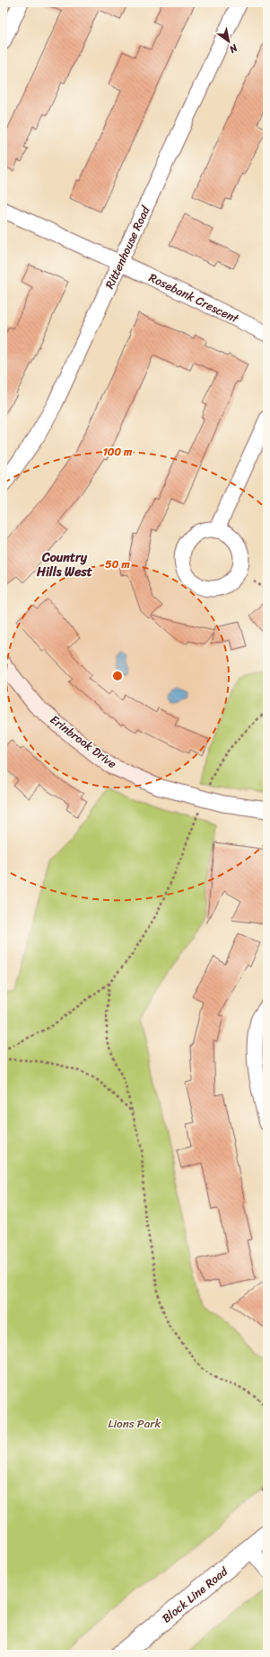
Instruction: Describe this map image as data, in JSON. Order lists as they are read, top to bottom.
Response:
{
  "streets": {
    "street": [
      "Rittenhouse Road",
      "Rosebank Crescent",
      "Erinbrook Drive",
      "Block Line Road"
    ]
  },
  "crossings": [
    ["Rittenhouse Road", "Rosebank Crescent"]
  ],
  "districts": ["Country Hills West"],
  "parks": ["Lions Park"],
  "north": "bottom right",
  "rings": ["100 m", "50 m"]
}
